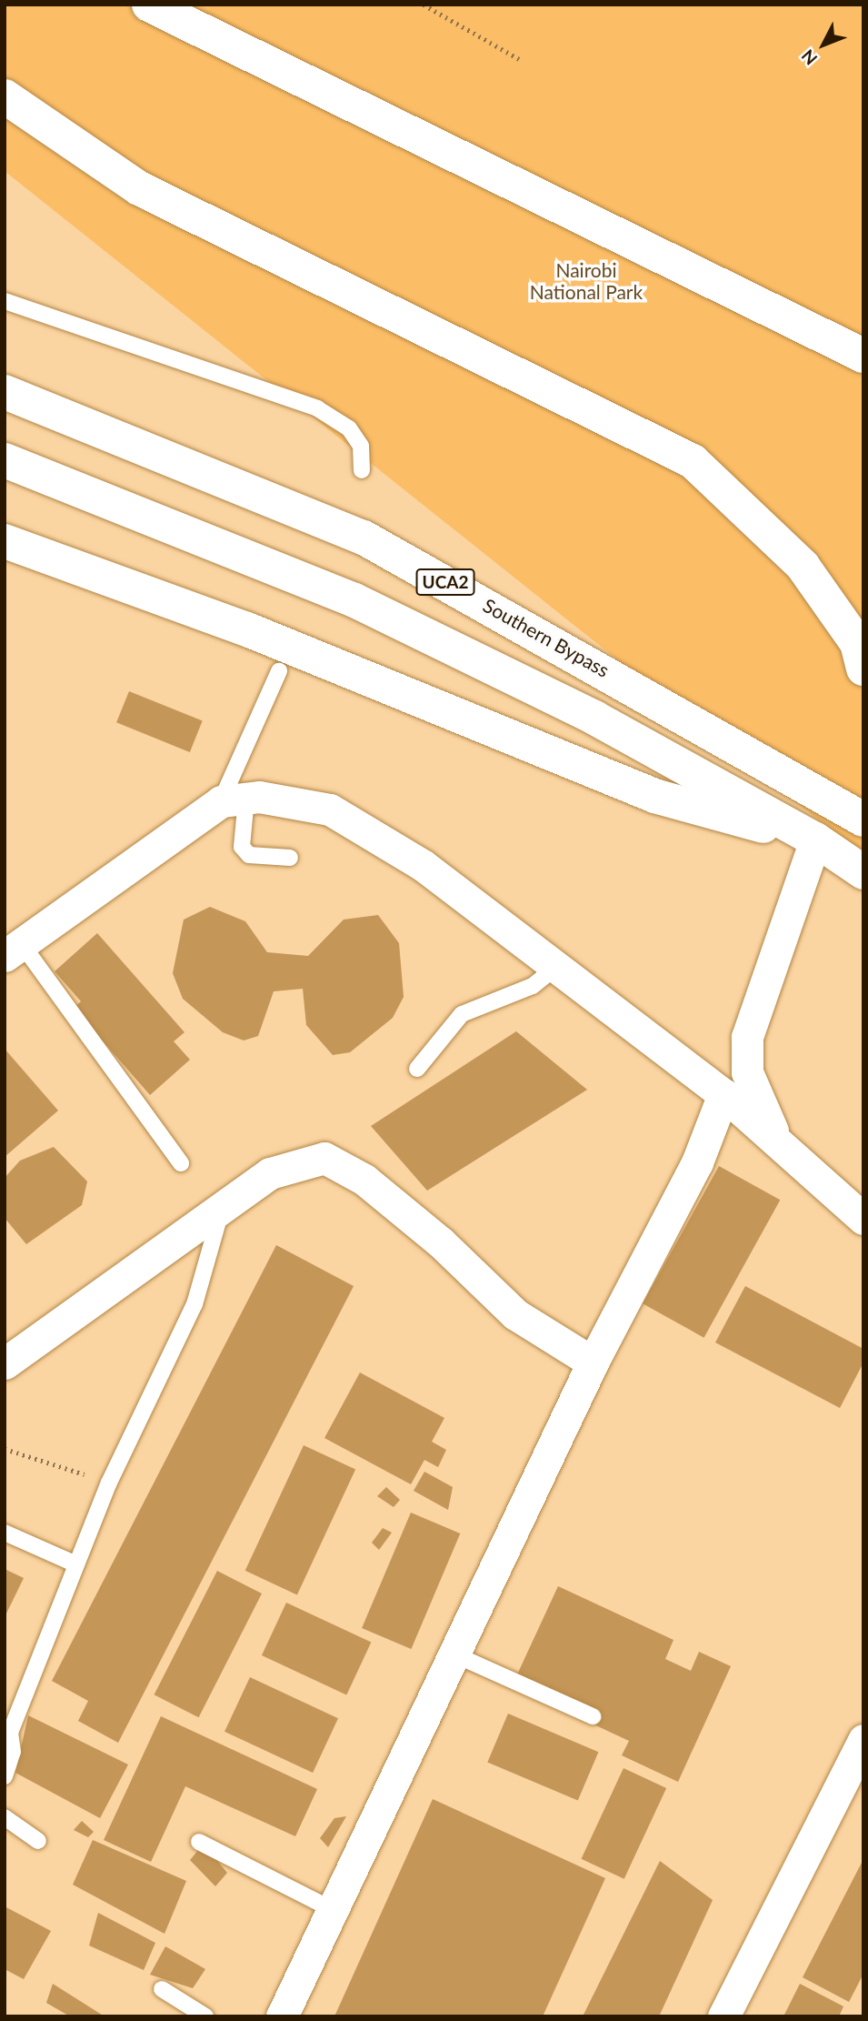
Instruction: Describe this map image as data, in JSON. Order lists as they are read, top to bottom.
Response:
{
  "streets": {
    "main road": ["UCA2", "Southern Bypass"]
  },
  "parks": ["Nairobi National Park"],
  "north": "bottom left"
}
